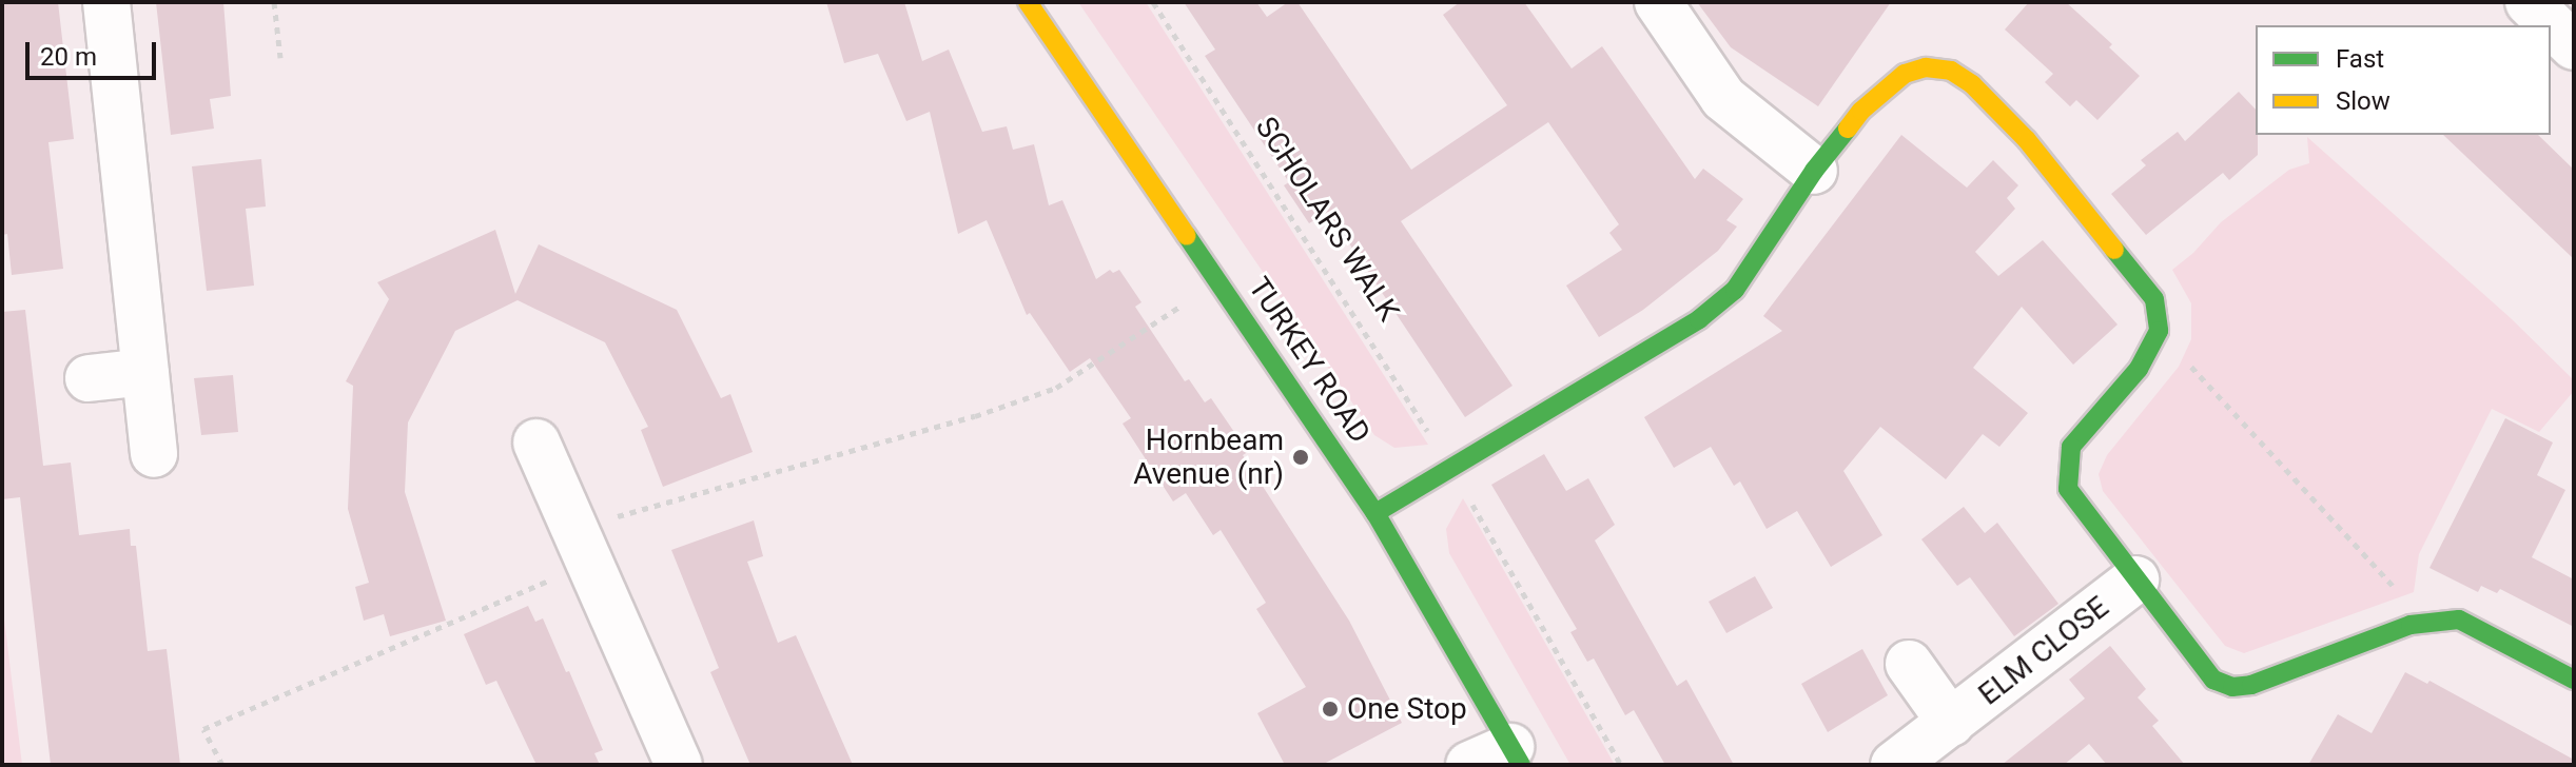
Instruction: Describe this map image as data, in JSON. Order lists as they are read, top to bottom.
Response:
{
  "streets": {
    "street": ["TURKEY ROAD", "ELM CLOSE"],
    "path": ["SCHOLARS WALK"]
  },
  "places": ["Hornbeam Avenue (nr)", "One Stop"],
  "legend": ["Fast", "Slow"],
  "scale_bar": "20 m"
}
